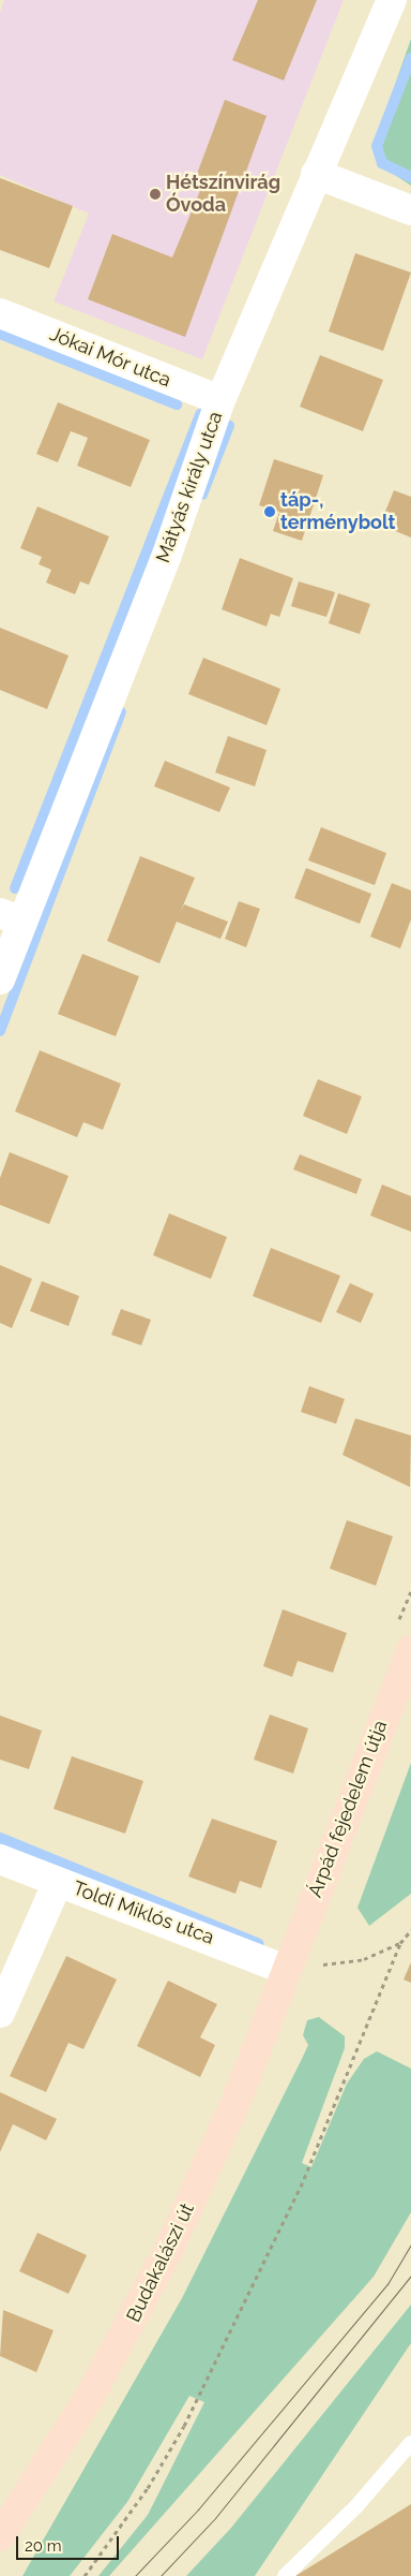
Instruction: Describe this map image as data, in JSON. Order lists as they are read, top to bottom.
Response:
{
  "streets": {
    "main road": ["Árpád fejedelem útja", "Budakalászi út"],
    "street": ["Jókai Mór utca", "Mátyás király utca", "Toldi Miklós utca"]
  },
  "crossings": [
    ["Jókai Mór utca", "Mátyás király utca"],
    ["Árpád fejedelem útja", "Toldi Miklós utca"],
    ["Árpád fejedelem útja", "Budakalászi út"],
    ["Toldi Miklós utca", "Budakalászi út"]
  ],
  "places": ["Hétszínvirág Óvoda", "táp-, terménybolt"],
  "scale_bar": "20 m"
}
